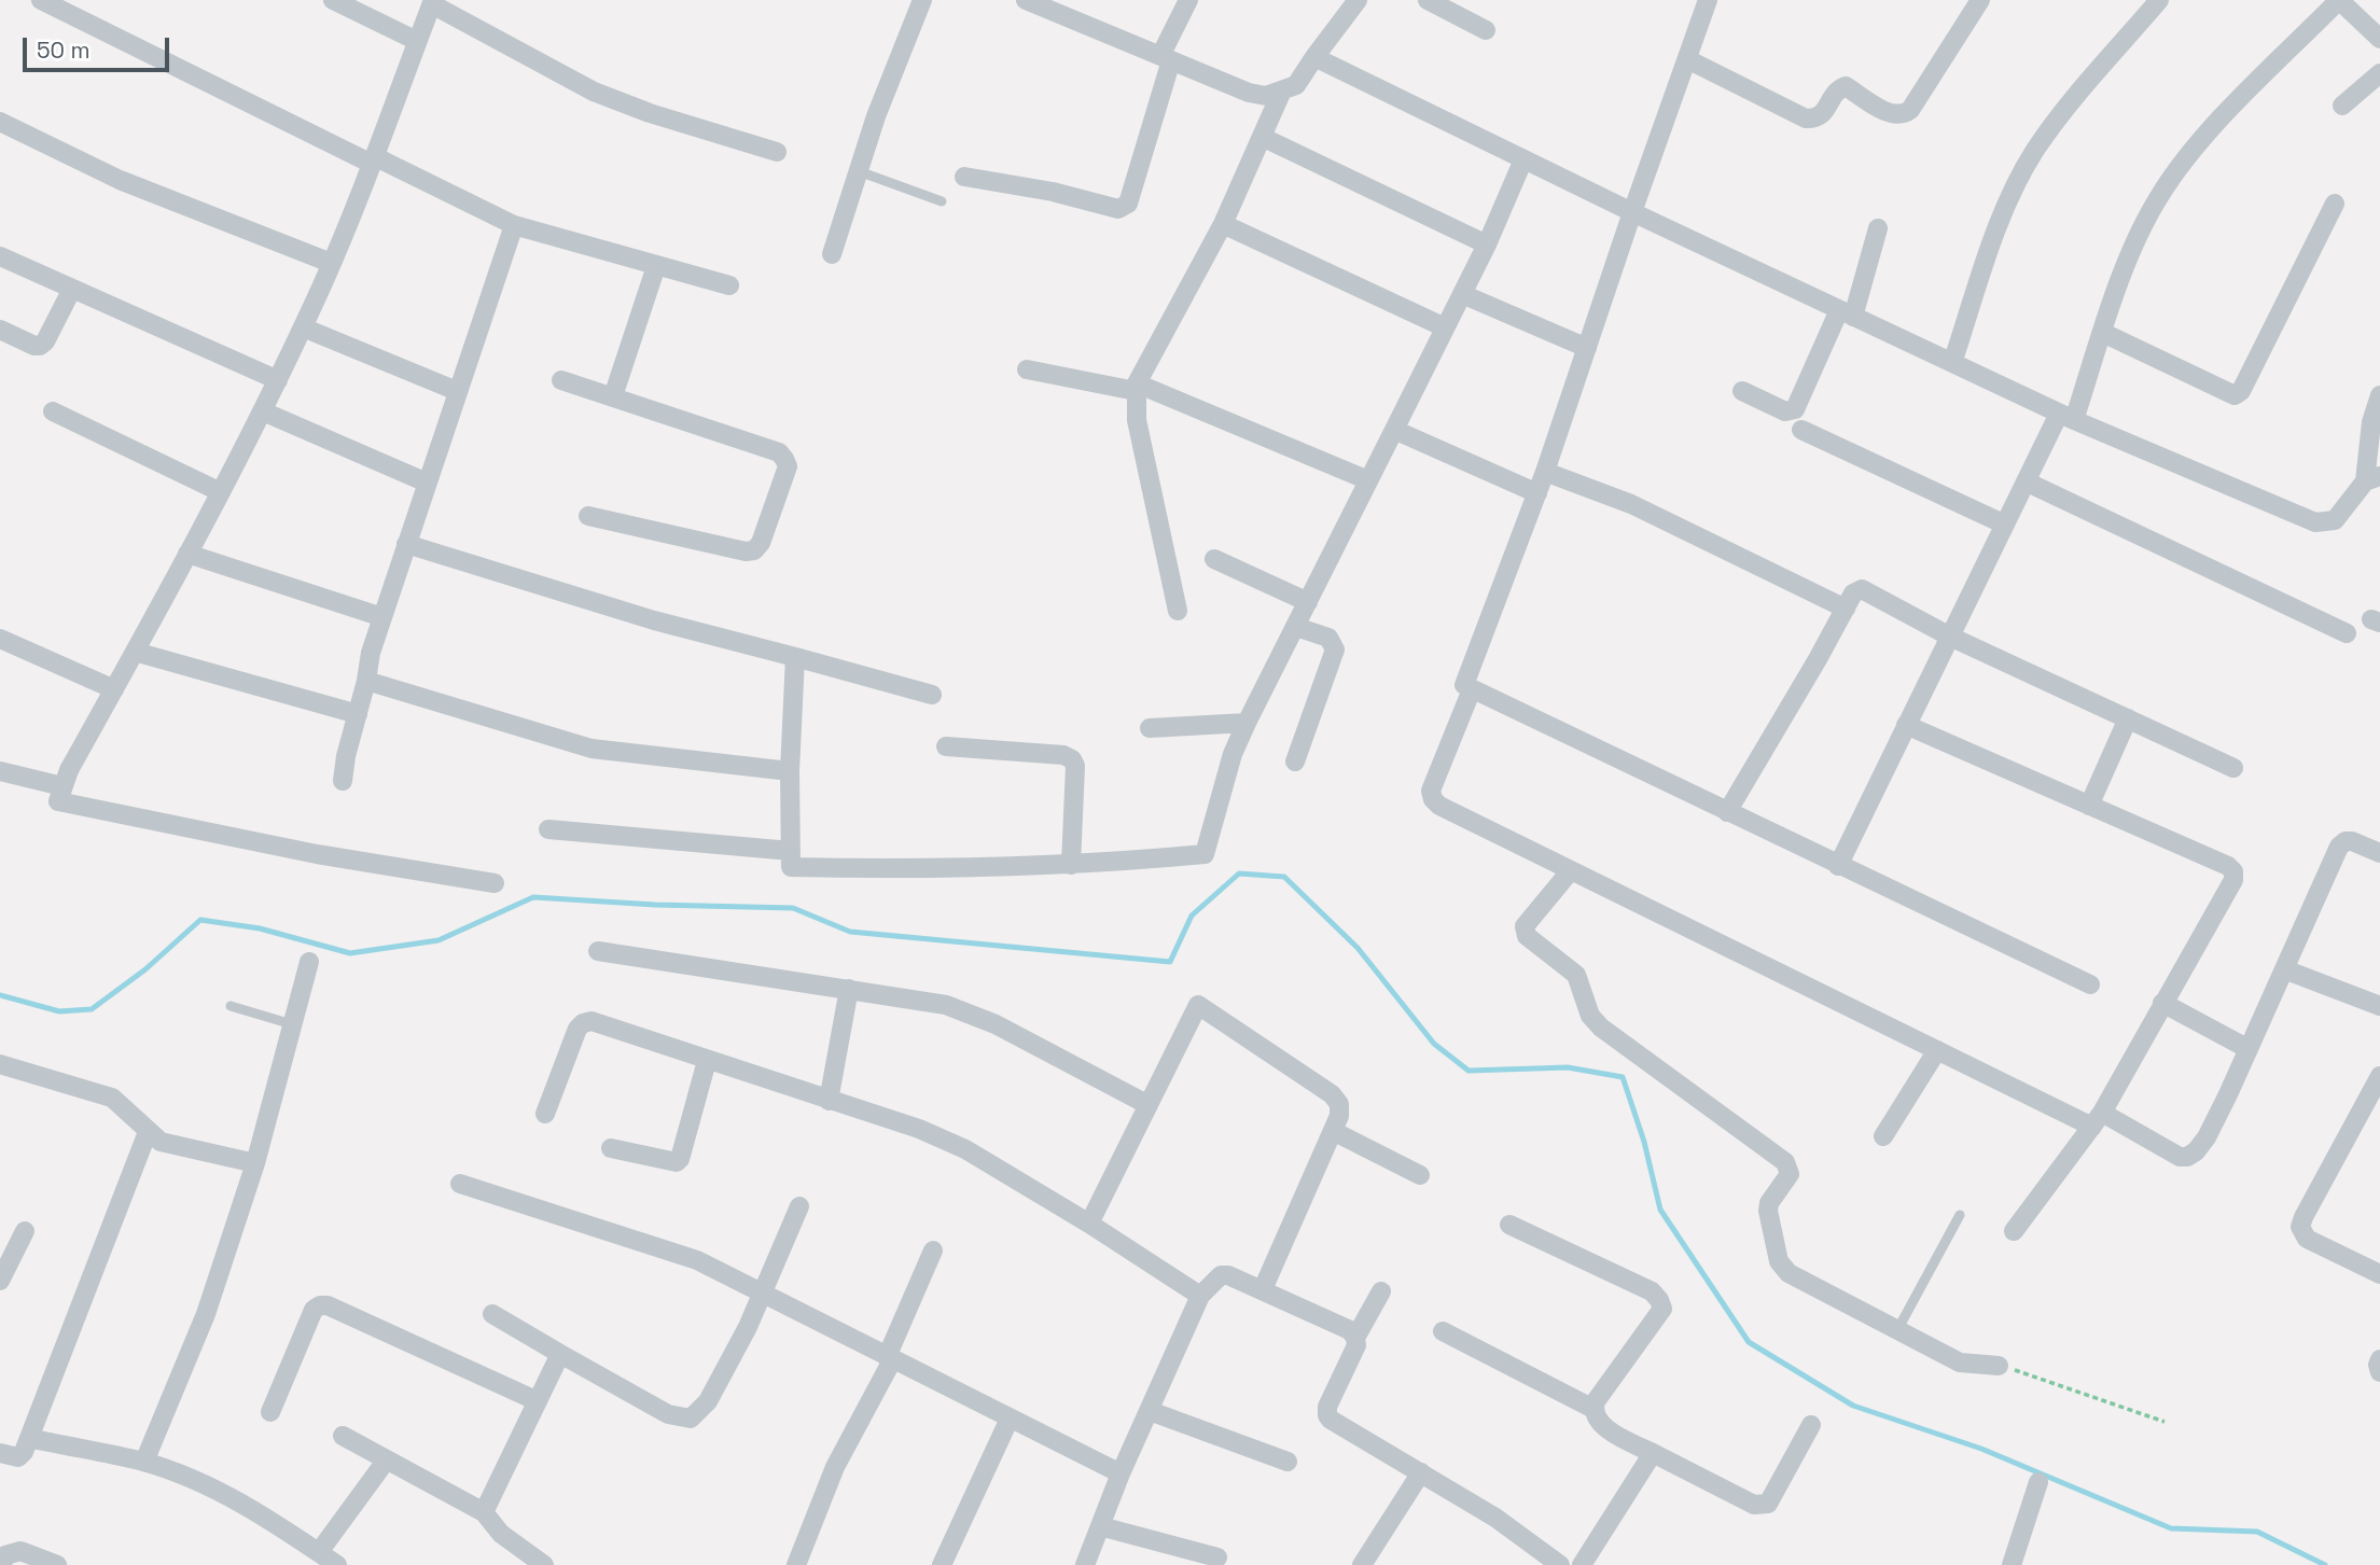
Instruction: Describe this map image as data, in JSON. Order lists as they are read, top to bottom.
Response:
{
  "scale_bar": "50 m"
}
